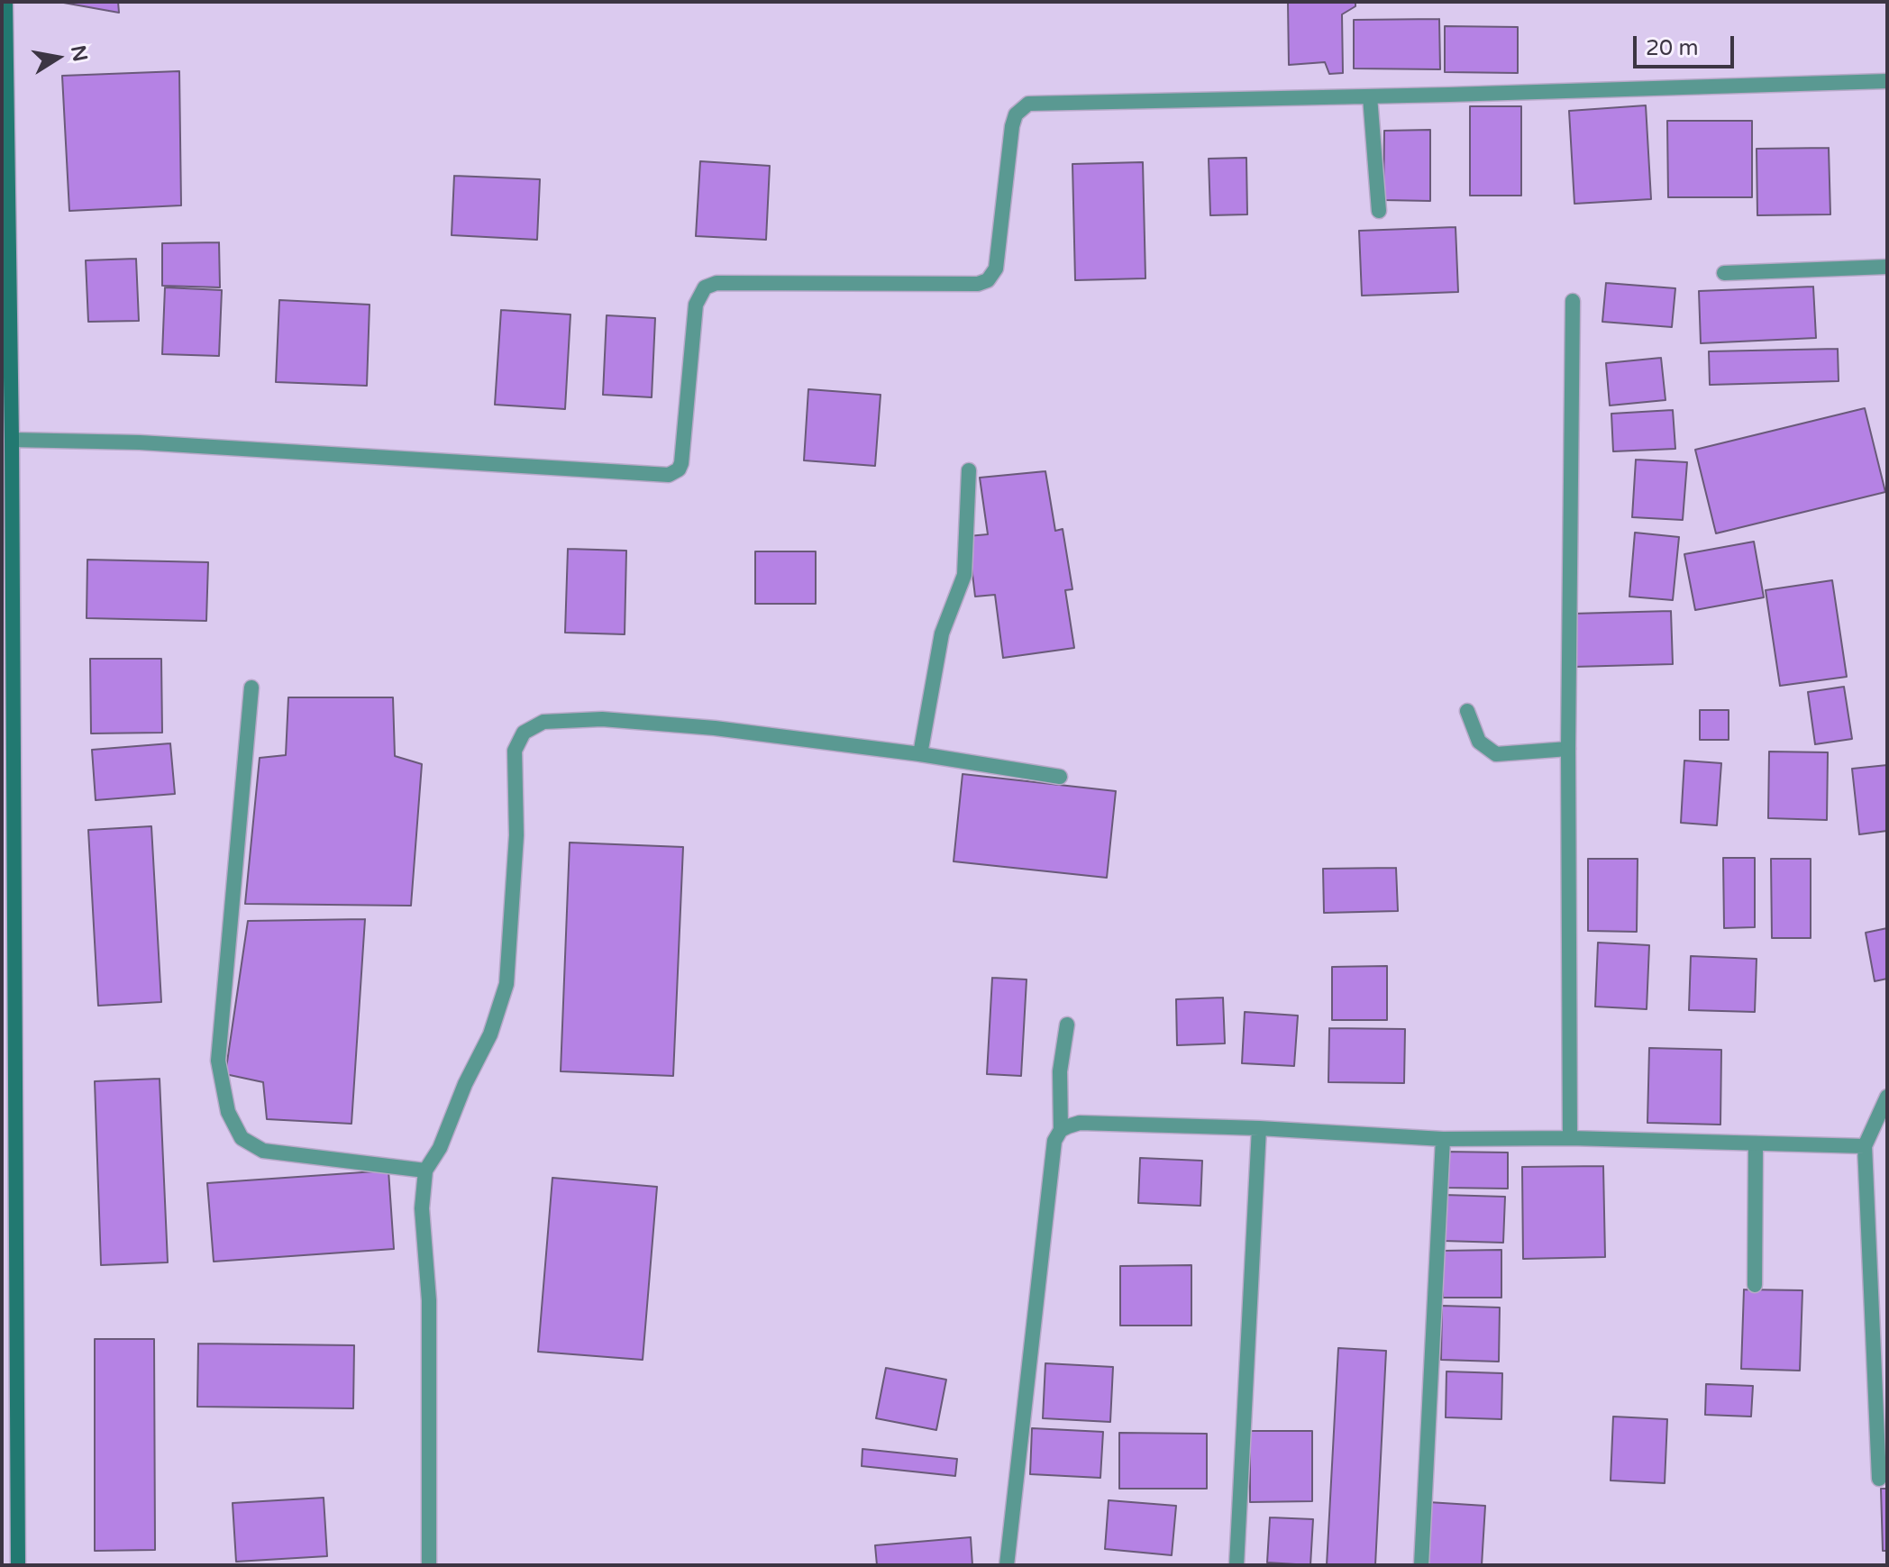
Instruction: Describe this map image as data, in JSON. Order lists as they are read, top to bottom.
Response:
{
  "scale_bar": "20 m",
  "north": "right"
}
